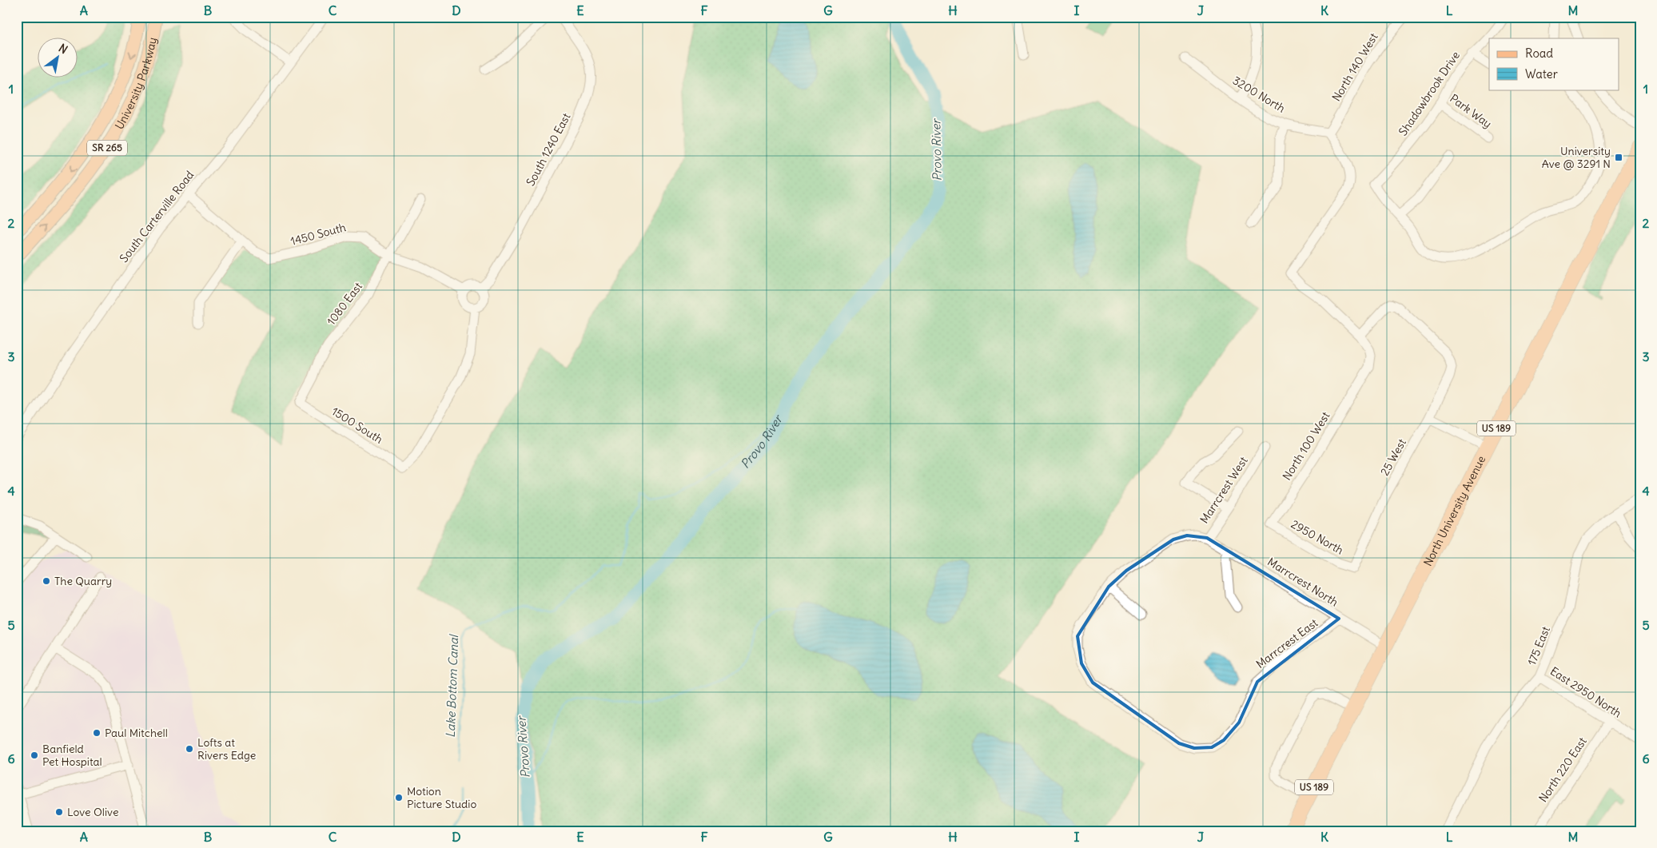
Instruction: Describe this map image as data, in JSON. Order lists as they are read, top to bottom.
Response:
{
  "streets": {
    "highway": ["US 189", "North University Avenue"],
    "main road": ["University Parkway", "SR 265"],
    "street": [
      "North 140 West",
      "Shadowbrook Drive",
      "3200 North",
      "Park Way",
      "South 1240 East",
      "South Carterville Road",
      "1450 South",
      "1080 East",
      "1500 South",
      "North 100 West",
      "25 West",
      "Marrcrest West",
      "2950 North",
      "Marrcrest North",
      "Marrcrest East",
      "175 East",
      "East 2950 North",
      "North 220 East"
    ]
  },
  "crossings": [
    ["North 140 West", "3200 North"],
    ["Shadowbrook Drive", "Park Way"],
    ["South 1240 East", "1450 South"],
    ["South 1240 East", "1500 South"],
    ["South Carterville Road", "1450 South"],
    ["1450 South", "1080 East"],
    ["1450 South", "1500 South"],
    ["1080 East", "1500 South"],
    ["North 100 West", "25 West"],
    ["North 100 West", "2950 North"],
    ["25 West", "2950 North"],
    ["Marrcrest West", "Marrcrest North"],
    ["Marrcrest West", "Marrcrest East"],
    ["North University Avenue", "Marrcrest North"],
    ["Marrcrest North", "Marrcrest East"],
    ["175 East", "East 2950 North"],
    ["East 2950 North", "North 220 East"]
  ],
  "water": ["Provo River", "Lake Bottom Canal"],
  "places": {
    "transit": ["University Ave @ 3291 N"],
    "other": [
      "The Quarry",
      "Paul Mitchell",
      "Lofts at Rivers Edge",
      "Banfield Pet Hospital",
      "Motion Picture Studio",
      "Love Olive"
    ]
  },
  "legend": ["Road", "Water"],
  "north": "top right",
  "grid": {
    "columns": [
      "A",
      "B",
      "C",
      "D",
      "E",
      "F",
      "G",
      "H",
      "I",
      "J",
      "K",
      "L",
      "M"
    ],
    "rows": [
      "1",
      "2",
      "3",
      "4",
      "5",
      "6"
    ]
  }
}
